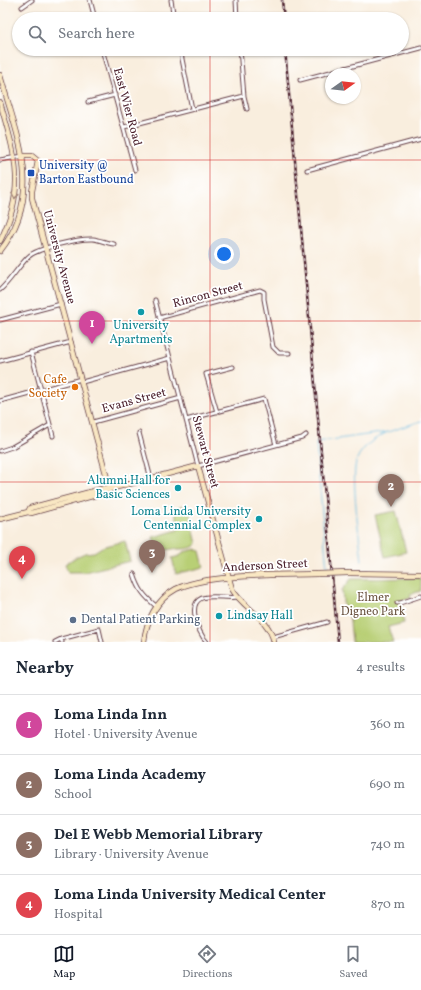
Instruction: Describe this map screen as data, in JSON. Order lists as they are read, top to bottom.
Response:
{
  "streets": {
    "street": [
      "East Wier Road",
      "University Avenue",
      "Rincon Street",
      "Evans Street",
      "Stewart Street",
      "Anderson Street"
    ]
  },
  "crossings": [
    ["University Avenue", "Evans Street"],
    ["Rincon Street", "Stewart Street"],
    ["Evans Street", "Stewart Street"],
    ["Stewart Street", "Anderson Street"]
  ],
  "parks": ["Elmer Digneo Park"],
  "places": {
    "transit": ["University @ Barton Eastbound"],
    "other": [
      "University Apartments",
      "Cafe Society",
      "Alumni Hall for Basic Sciences",
      "Loma Linda University Centennial Complex",
      "Lindsay Hall",
      "Dental Patient Parking"
    ]
  },
  "north": "right",
  "page": {
    "search": "Search here",
    "pins": [
      "1",
      "2",
      "3",
      "4"
    ],
    "heading": ["Nearby", "4 results"],
    "list": [
      {
        "mark": "1",
        "name": "Loma Linda Inn",
        "note": "Hotel · University Avenue",
        "value": "360 m"
      },
      {
        "mark": "2",
        "name": "Loma Linda Academy",
        "note": "School",
        "value": "690 m"
      },
      {
        "mark": "3",
        "name": "Del E Webb Memorial Library",
        "note": "Library · University Avenue",
        "value": "740 m"
      },
      {
        "mark": "4",
        "name": "Loma Linda University Medical Center",
        "note": "Hospital",
        "value": "870 m"
      }
    ],
    "nav": ["Map", "Directions", "Saved"]
  }
}
